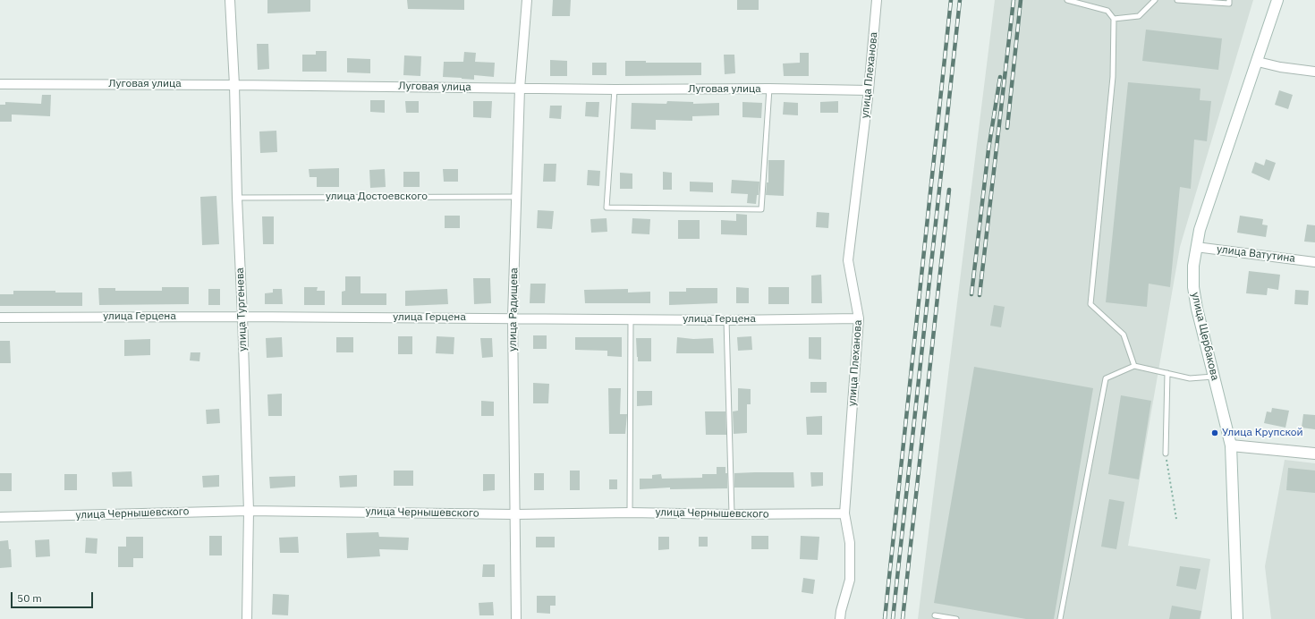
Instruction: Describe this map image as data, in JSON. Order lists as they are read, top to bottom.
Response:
{
  "streets": {
    "main road": ["улица Щербакова"],
    "street": [
      "улица Плеханова",
      "Луговая улица",
      "улица Ватутина",
      "улица Тургенева",
      "улица Радищева",
      "улица Герцена",
      "улица Чернышевского"
    ],
    "lane": ["улица Достоевского"]
  },
  "crossings": [
    ["улица Плеханова", "Луговая улица"],
    ["улица Плеханова", "улица Герцена"],
    ["улица Плеханова", "улица Чернышевского"],
    ["Луговая улица", "улица Тургенева"],
    ["Луговая улица", "улица Радищева"],
    ["улица Достоевского", "улица Тургенева"],
    ["улица Достоевского", "улица Радищева"],
    ["улица Ватутина", "улица Щербакова"],
    ["улица Тургенева", "улица Герцена"],
    ["улица Тургенева", "улица Чернышевского"],
    ["улица Радищева", "улица Герцена"],
    ["улица Радищева", "улица Чернышевского"]
  ],
  "places": ["Улица Крупской"],
  "scale_bar": "50 m"
}
